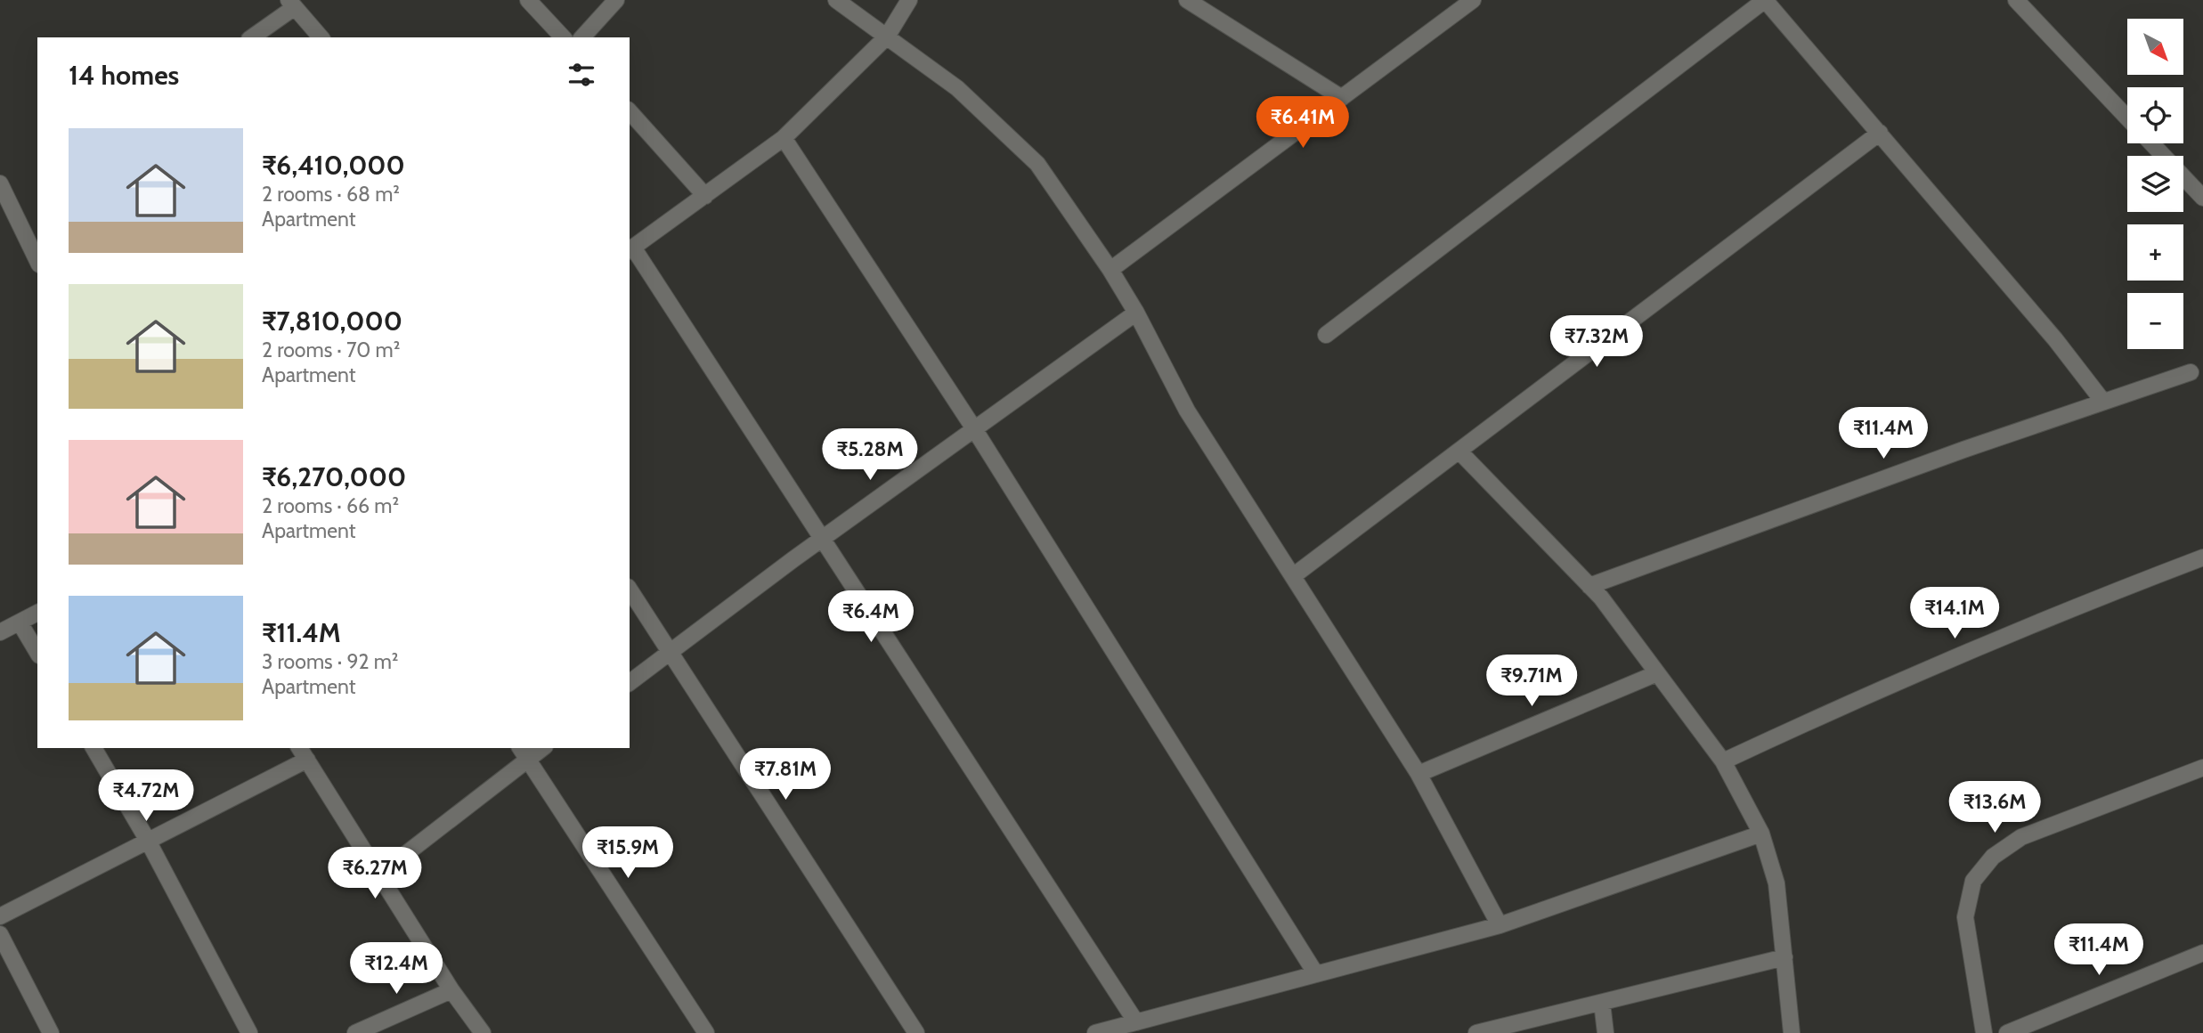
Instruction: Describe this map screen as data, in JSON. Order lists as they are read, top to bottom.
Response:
{
  "north": "bottom right",
  "page": {
    "map_buttons": ["+", "−"],
    "heading": "14 homes",
    "price": [
      "₹6.41M",
      "₹7.32M",
      "₹11.4M",
      "₹5.28M",
      "₹14.1M",
      "₹6.4M",
      "₹9.71M",
      "₹7.81M",
      "₹4.72M",
      "₹13.6M",
      "₹15.9M",
      "₹6.27M",
      "₹11.4M",
      "₹12.4M"
    ],
    "list": [
      {
        "name": "₹6,410,000",
        "note": "2 rooms · 68 m² · Apartment"
      },
      {
        "name": "₹7,810,000",
        "note": "2 rooms · 70 m² · Apartment"
      },
      {
        "name": "₹6,270,000",
        "note": "2 rooms · 66 m² · Apartment"
      },
      {
        "name": "₹11.4M",
        "note": "3 rooms · 92 m² · Apartment"
      }
    ]
  }
}
